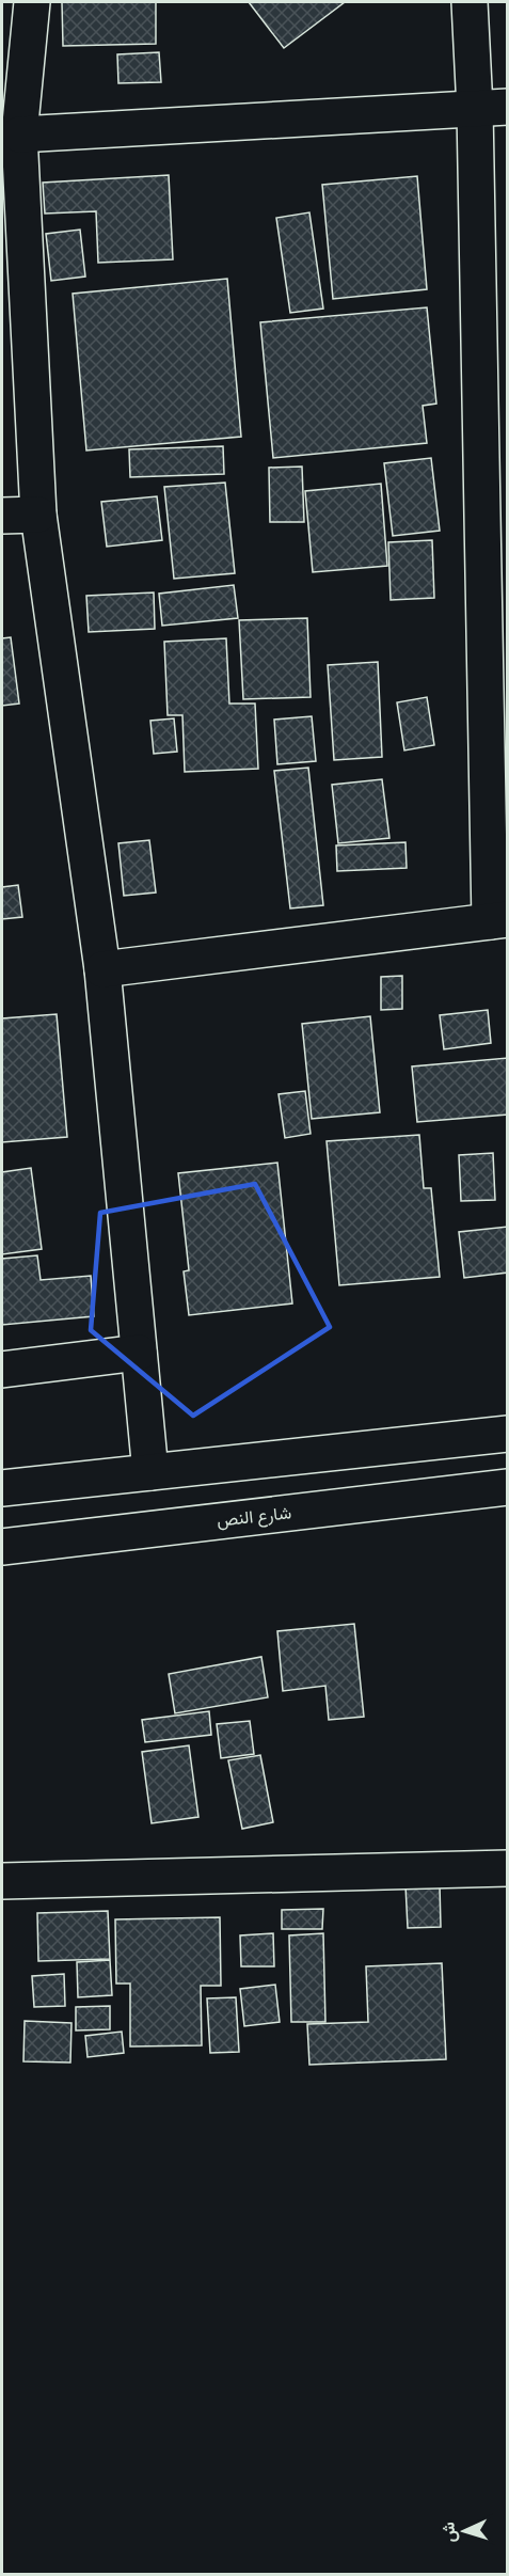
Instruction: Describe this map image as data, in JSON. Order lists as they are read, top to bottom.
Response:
{
  "streets": {
    "street": ["شارع النص"]
  },
  "north": "left"
}
